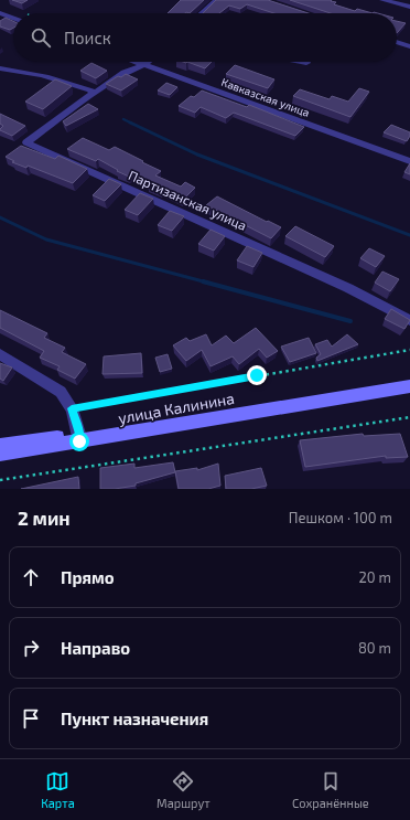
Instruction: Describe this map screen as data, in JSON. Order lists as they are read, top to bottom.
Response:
{
  "streets": {
    "main road": ["улица Калинина"],
    "street": ["Кавказская улица", "Партизанская улица"]
  },
  "crossings": [
    ["Кавказская улица", "Партизанская улица"]
  ],
  "page": {
    "search": "Поиск",
    "heading": ["2 мин", "Пешком · 100 m"],
    "list": [
      ["Прямо", "20 m"],
      ["Направо", "80 m"],
      "Пункт назначения"
    ],
    "nav": ["Карта", "Маршрут", "Сохранённые"]
  }
}
